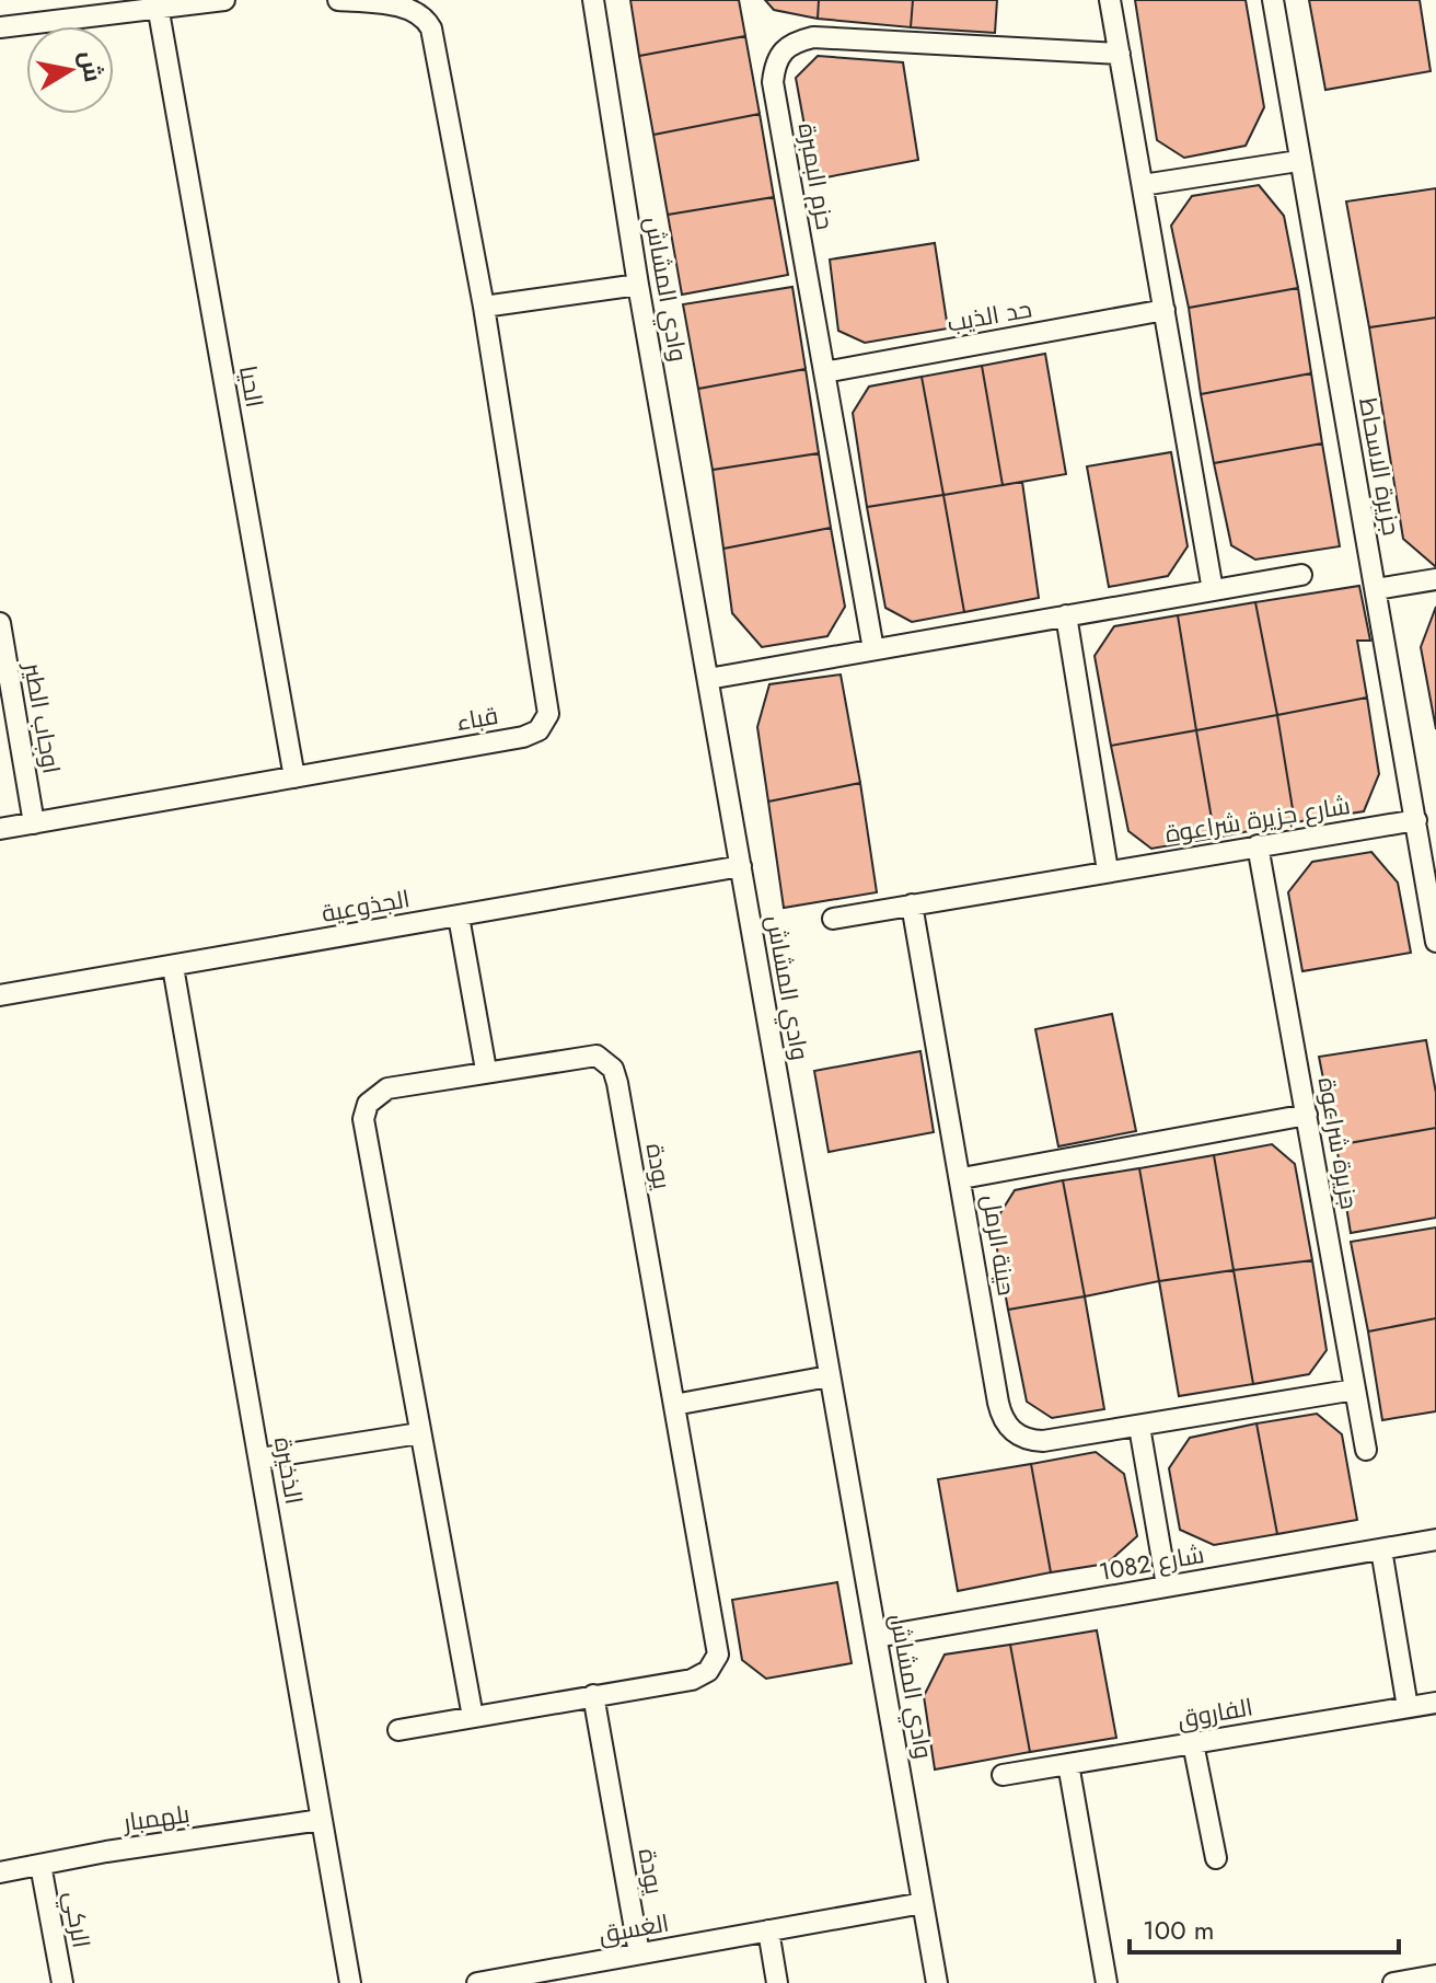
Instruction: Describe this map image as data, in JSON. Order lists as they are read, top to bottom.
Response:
{
  "streets": {
    "street": [
      "حزم البمبرة",
      "وادي المشاش",
      "حد الذيب",
      "الحيا",
      "جزيرة الاسحاط",
      "اوجاب الطير",
      "قباء",
      "شارع جزيرة شراعوة",
      "الجذوعية",
      "جزيرة شراعوة",
      "يودة",
      "حينة الرمل",
      "الذخيرة",
      "شارع 1082",
      "الفاروق",
      "بلهمبار",
      "الركي",
      "الغسق"
    ]
  },
  "crossings": [
    ["حزم البمبرة", "حد الذيب"],
    ["وادي المشاش", "الجذوعية"],
    ["وادي المشاش", "شارع 1082"],
    ["وادي المشاش", "الغسق"],
    ["الحيا", "قباء"],
    ["جزيرة الاسحاط", "شارع جزيرة شراعوة"],
    ["اوجاب الطير", "قباء"],
    ["شارع جزيرة شراعوة", "جزيرة شراعوة"],
    ["الجذوعية", "الذخيرة"],
    ["جزيرة شراعوة", "حينة الرمل"],
    ["يودة", "الغسق"],
    ["الذخيرة", "بلهمبار"],
    ["بلهمبار", "الركي"]
  ],
  "scale_bar": "100 m",
  "north": "right"
}
